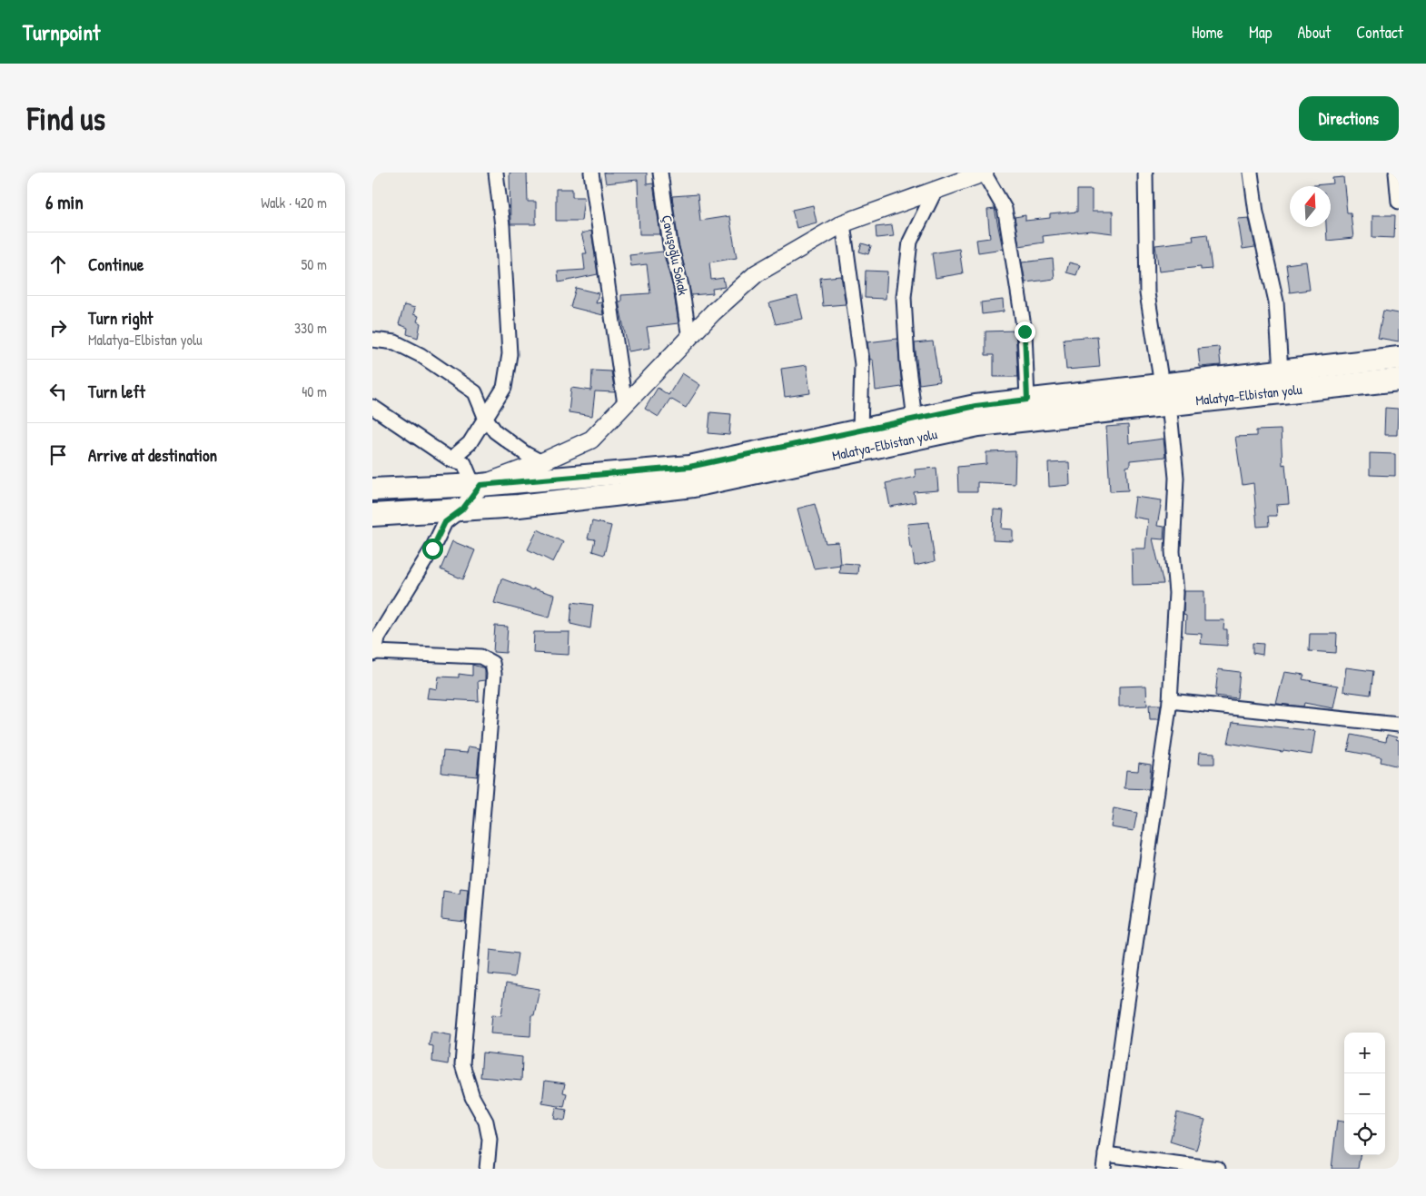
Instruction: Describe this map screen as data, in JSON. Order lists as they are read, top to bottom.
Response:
{
  "streets": {
    "main road": ["Malatya-Elbistan yolu"],
    "street": ["Çavuşoğlu Sokak"]
  },
  "north": "top",
  "page": {
    "header": "Turnpoint",
    "nav": [
      "Home",
      "Map",
      "About",
      "Contact"
    ],
    "buttons": "Directions",
    "title": "Find us",
    "heading": ["6 min", "Walk · 420 m"],
    "list": [
      ["Continue", "50 m"],
      ["Turn right", "Malatya-Elbistan yolu", "330 m"],
      ["Turn left", "40 m"],
      "Arrive at destination"
    ],
    "map_buttons": ["+", "−"]
  }
}
